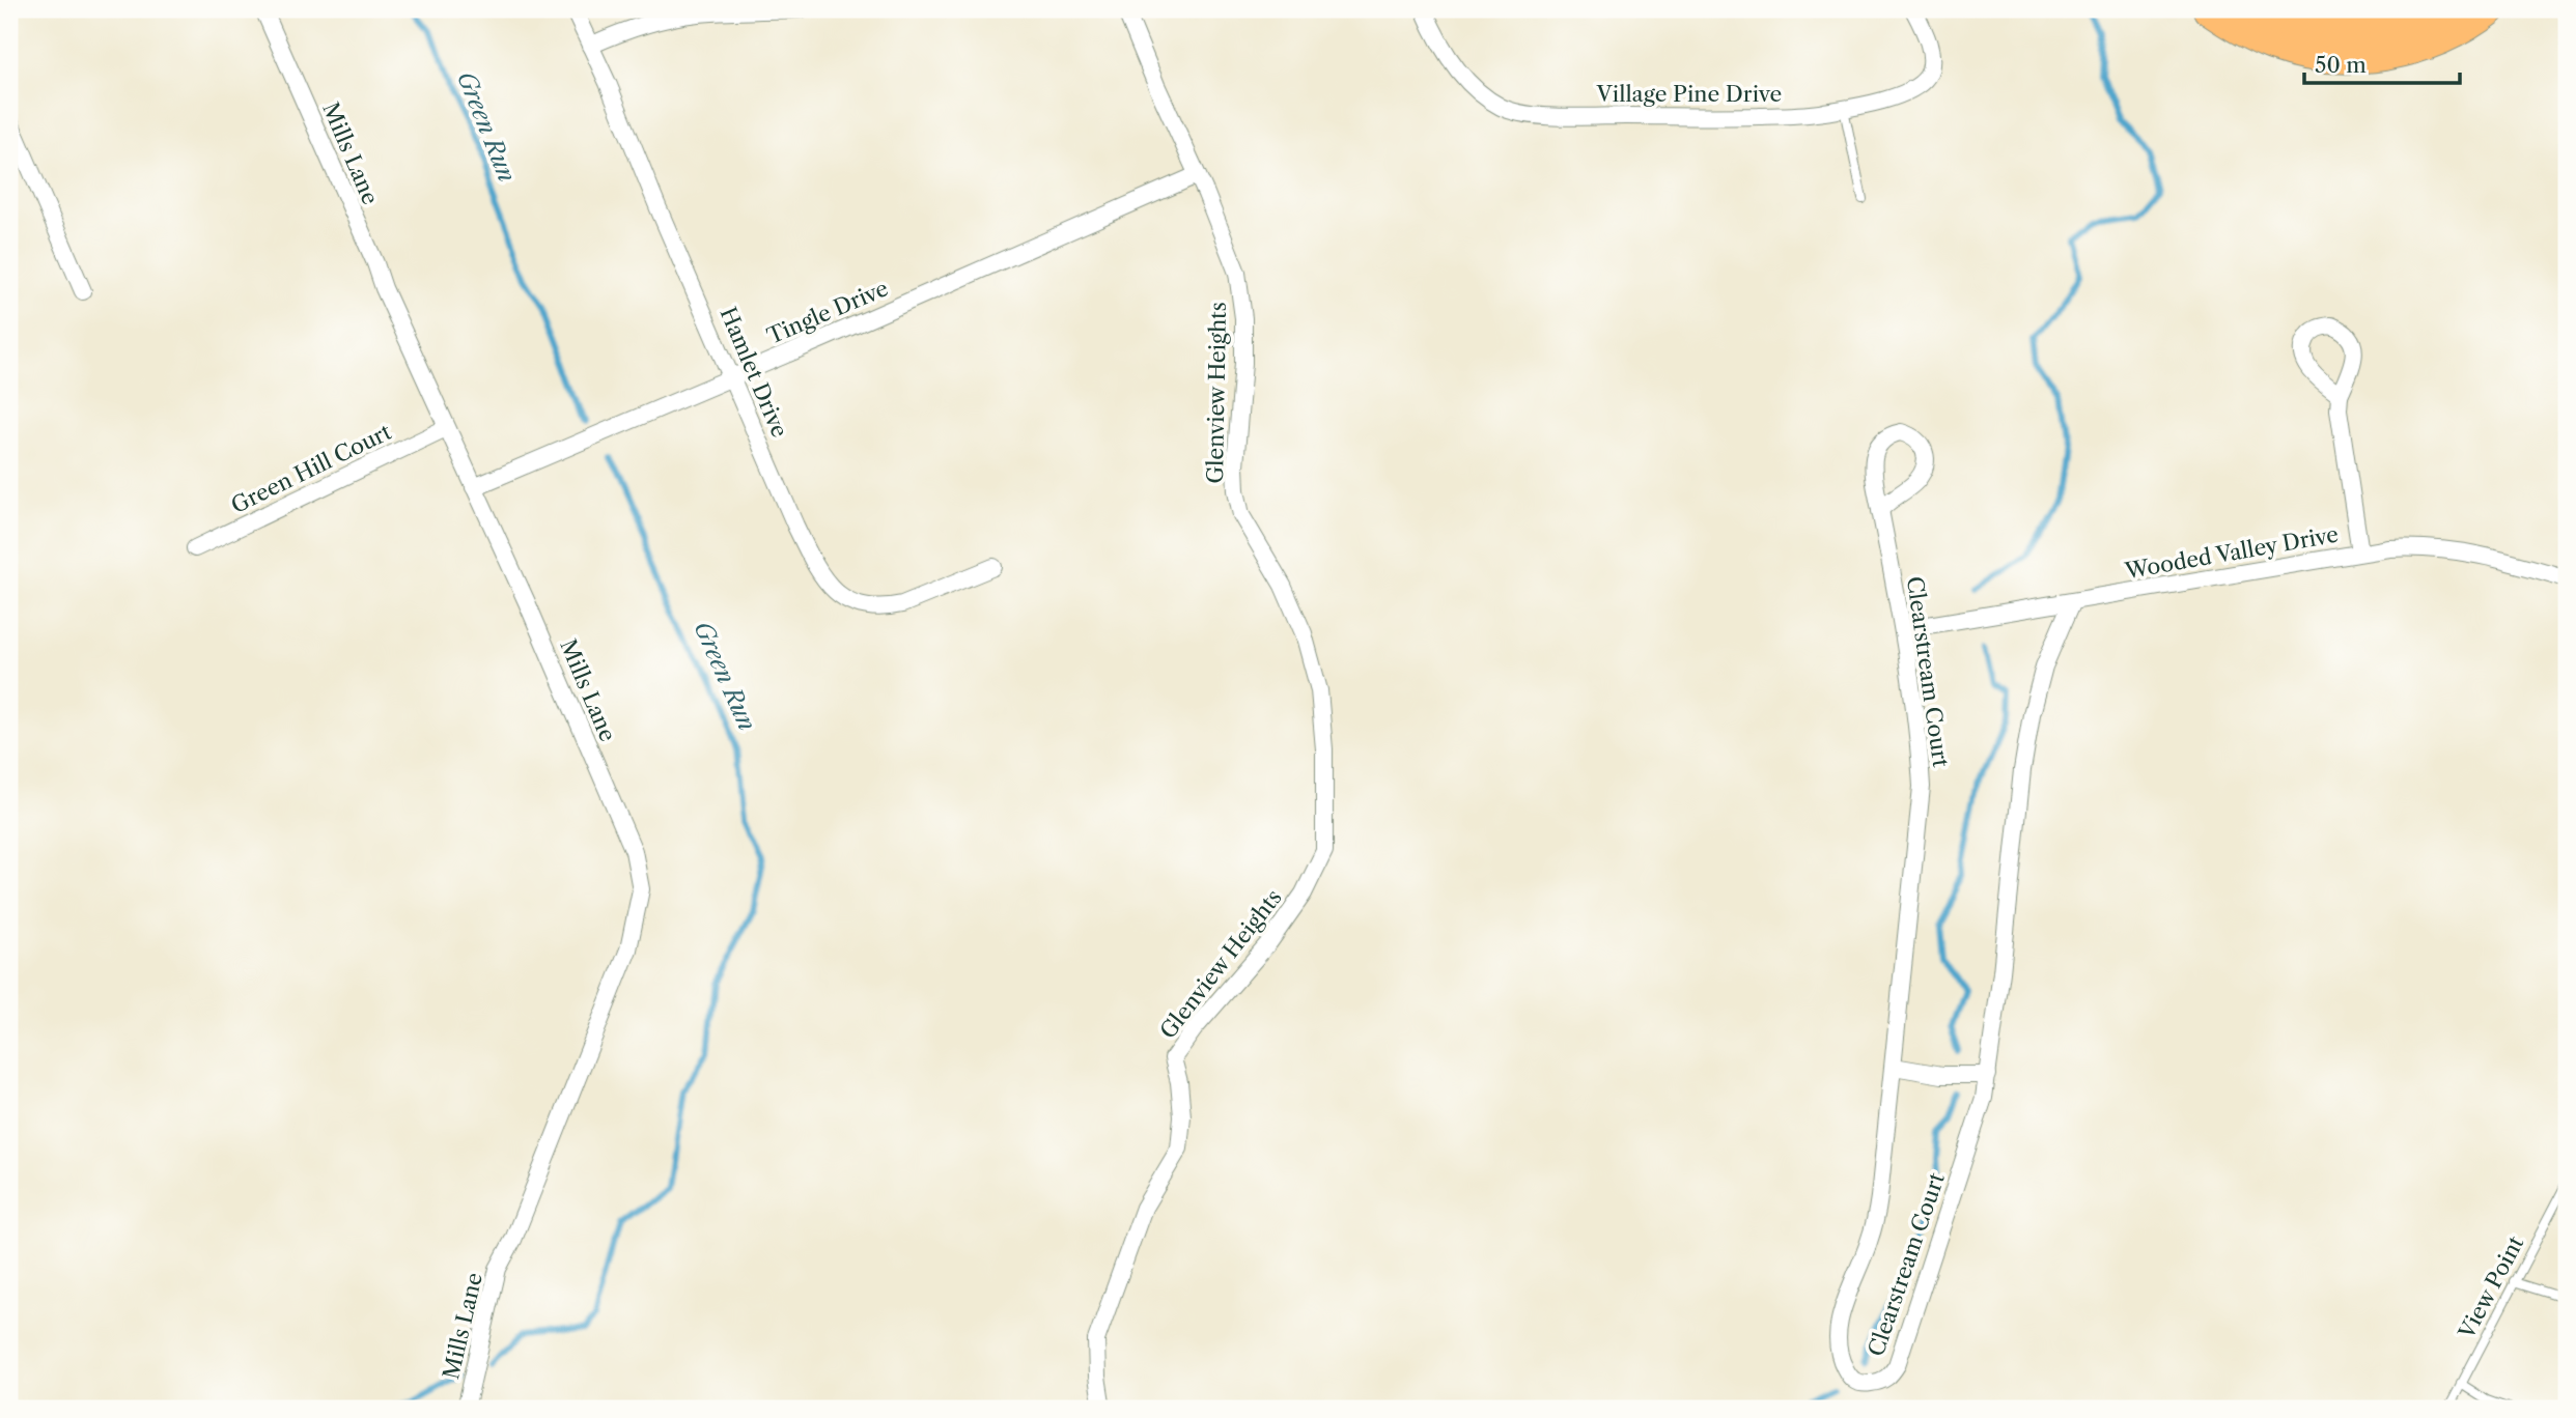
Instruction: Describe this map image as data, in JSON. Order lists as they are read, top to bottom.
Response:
{
  "streets": {
    "street": [
      "Village Pine Drive",
      "Mills Lane",
      "Tingle Drive",
      "Hamlet Drive",
      "Glenview Heights",
      "Green Hill Court",
      "Wooded Valley Drive",
      "Clearstream Court"
    ],
    "lane": ["View Point"]
  },
  "crossings": [
    ["Mills Lane", "Tingle Drive"],
    ["Mills Lane", "Green Hill Court"],
    ["Tingle Drive", "Hamlet Drive"],
    ["Tingle Drive", "Glenview Heights"],
    ["Wooded Valley Drive", "Clearstream Court"]
  ],
  "water": ["Green Run"],
  "scale_bar": "50 m"
}
